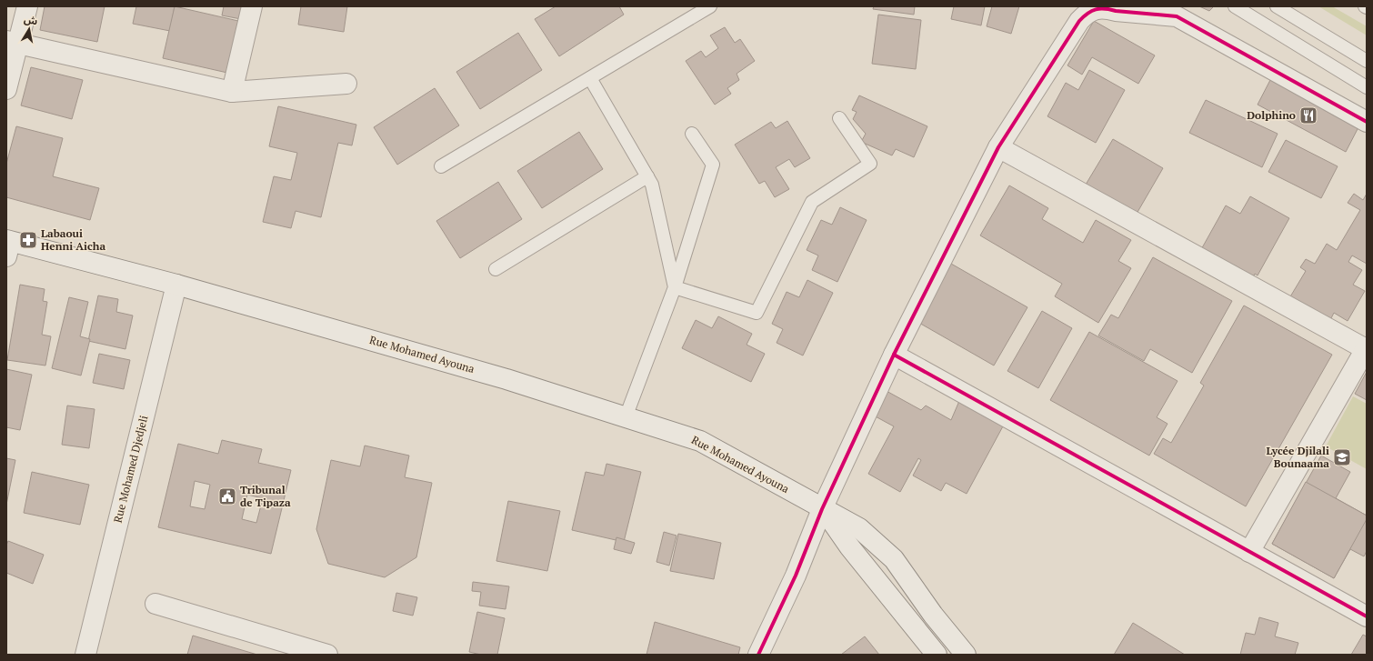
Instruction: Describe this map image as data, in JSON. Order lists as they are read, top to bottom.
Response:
{
  "streets": {
    "street": ["Rue Mohamed Ayouna", "Rue Mohamed Djedjeli"]
  },
  "crossings": [
    ["Rue Mohamed Ayouna", "Rue Mohamed Djedjeli"]
  ],
  "places": {
    "restaurant": ["Dolphino"],
    "pharmacy": ["Labaoui Henni Aicha"],
    "school or university": ["Lycée Djilali Bounaama"],
    "public building": ["Tribunal de Tipaza"]
  },
  "north": "top"
}
